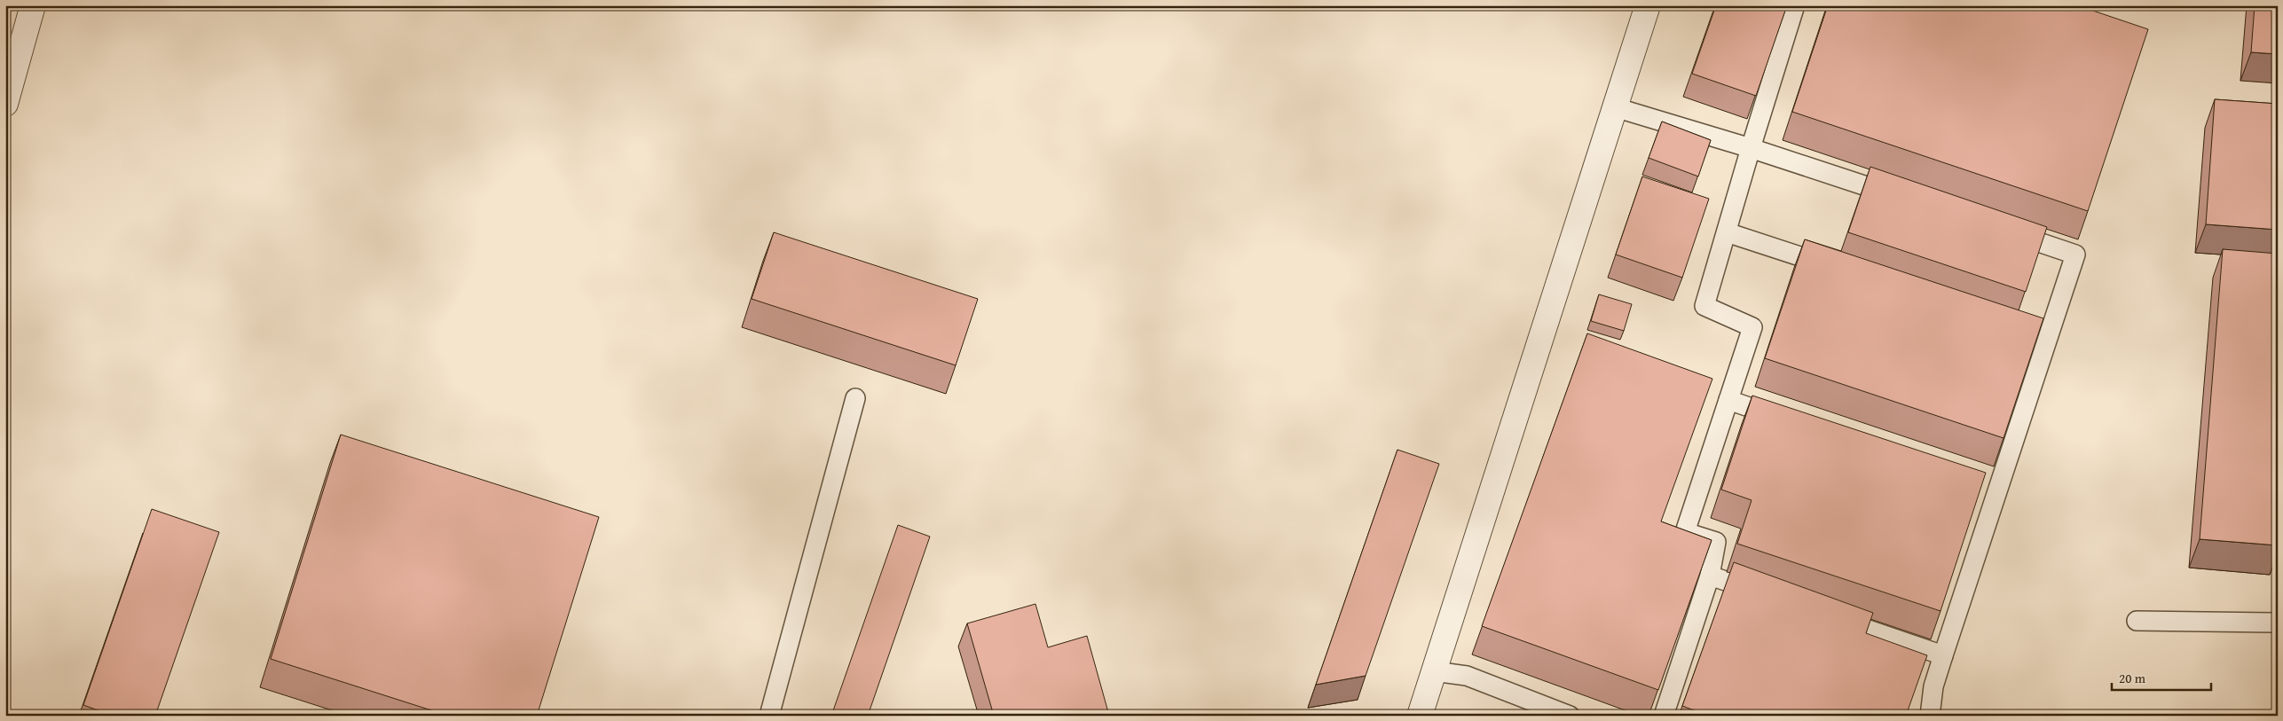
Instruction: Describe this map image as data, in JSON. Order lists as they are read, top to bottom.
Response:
{
  "scale_bar": "20 m"
}
